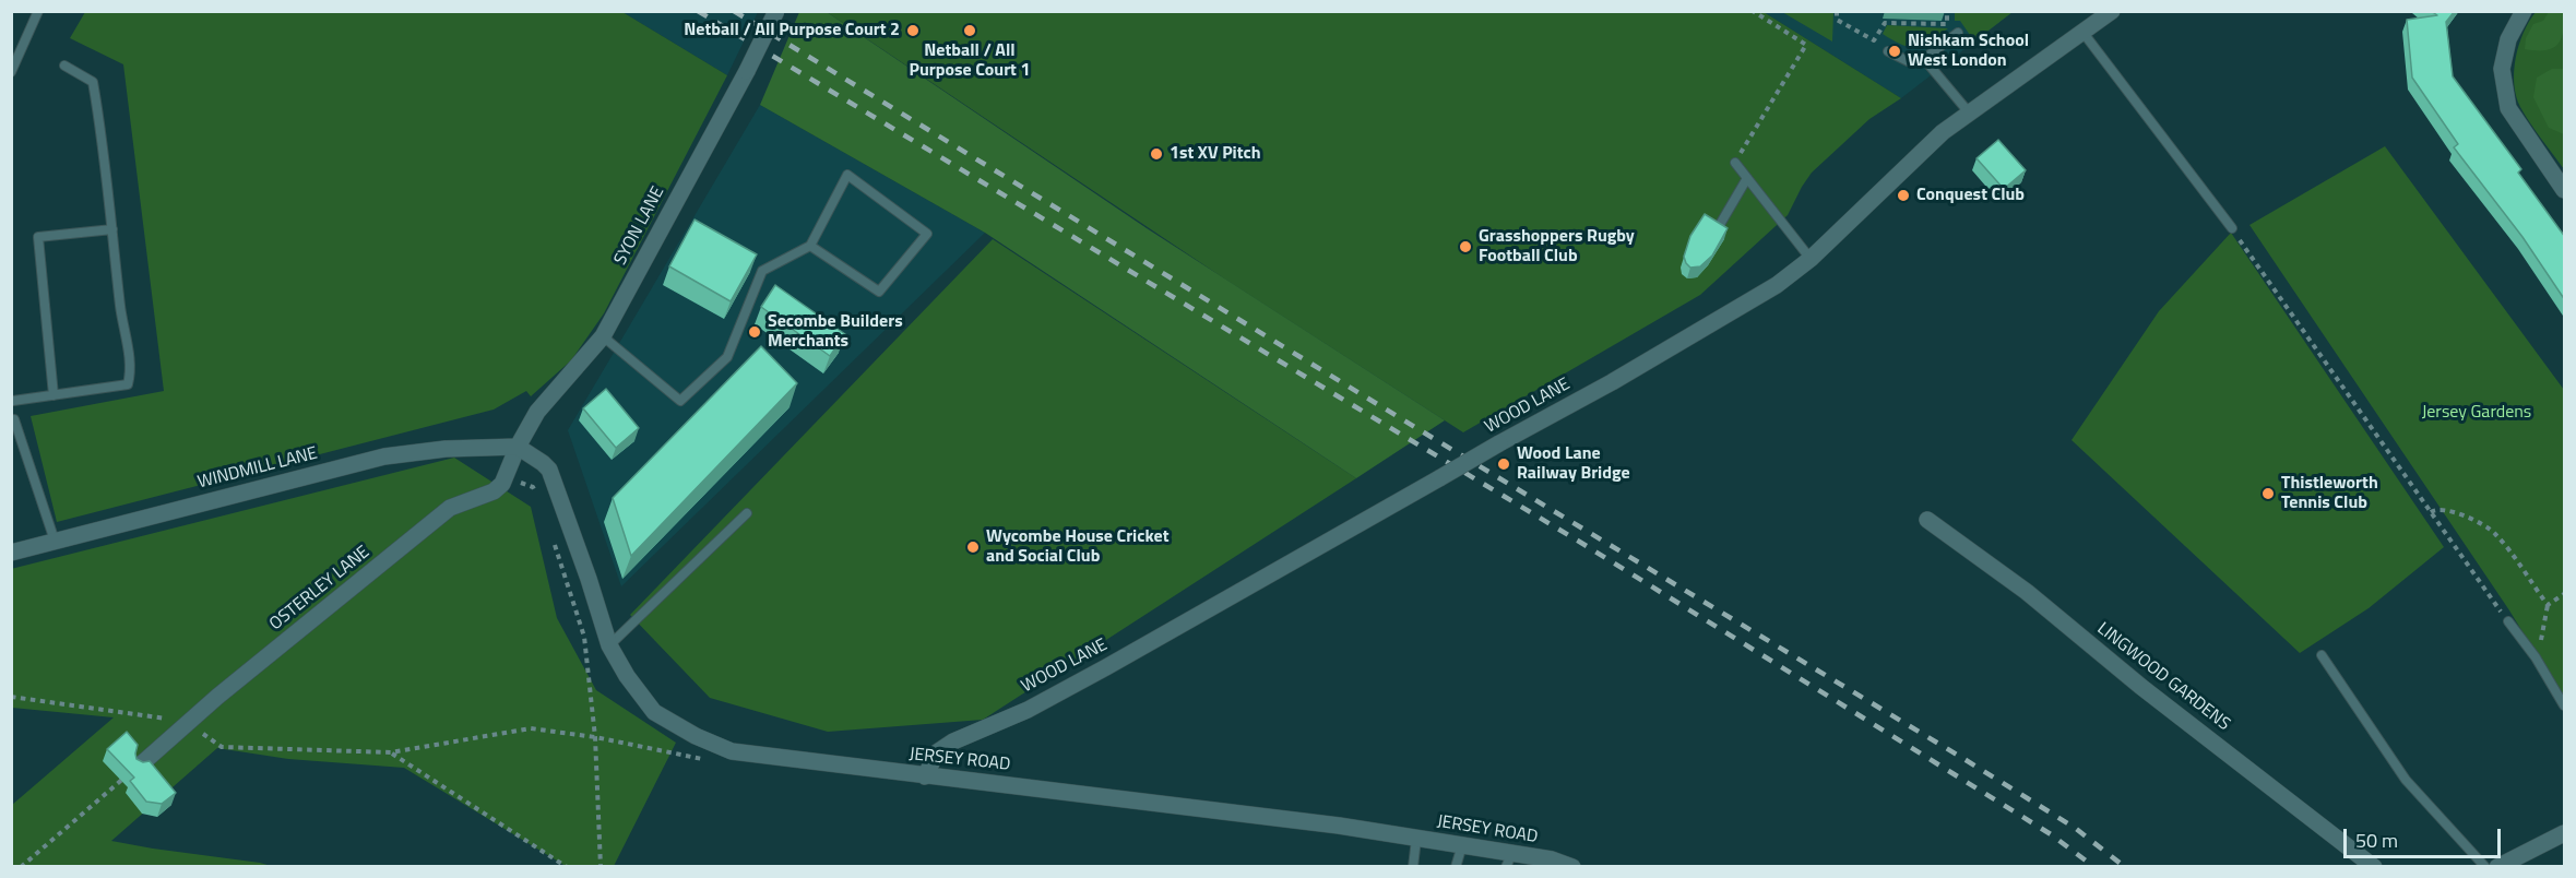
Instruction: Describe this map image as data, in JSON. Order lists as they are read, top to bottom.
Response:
{
  "streets": {
    "street": [
      "SYON LANE",
      "WOOD LANE",
      "WINDMILL LANE",
      "OSTERLEY LANE",
      "LINGWOOD GARDENS",
      "JERSEY ROAD"
    ]
  },
  "crossings": [
    ["SYON LANE", "WINDMILL LANE"],
    ["SYON LANE", "JERSEY ROAD"],
    ["WOOD LANE", "JERSEY ROAD"],
    ["WINDMILL LANE", "JERSEY ROAD"]
  ],
  "parks": ["Jersey Gardens"],
  "places": [
    "Netball / All Purpose Court 2",
    "Netball / All Purpose Court 1",
    "Nishkam School West London",
    "1st XV Pitch",
    "Conquest Club",
    "Grasshoppers Rugby Football Club",
    "Secombe Builders Merchants",
    "Wood Lane Railway Bridge",
    "Thistleworth Tennis Club",
    "Wycombe House Cricket and Social Club"
  ],
  "scale_bar": "50 m"
}
